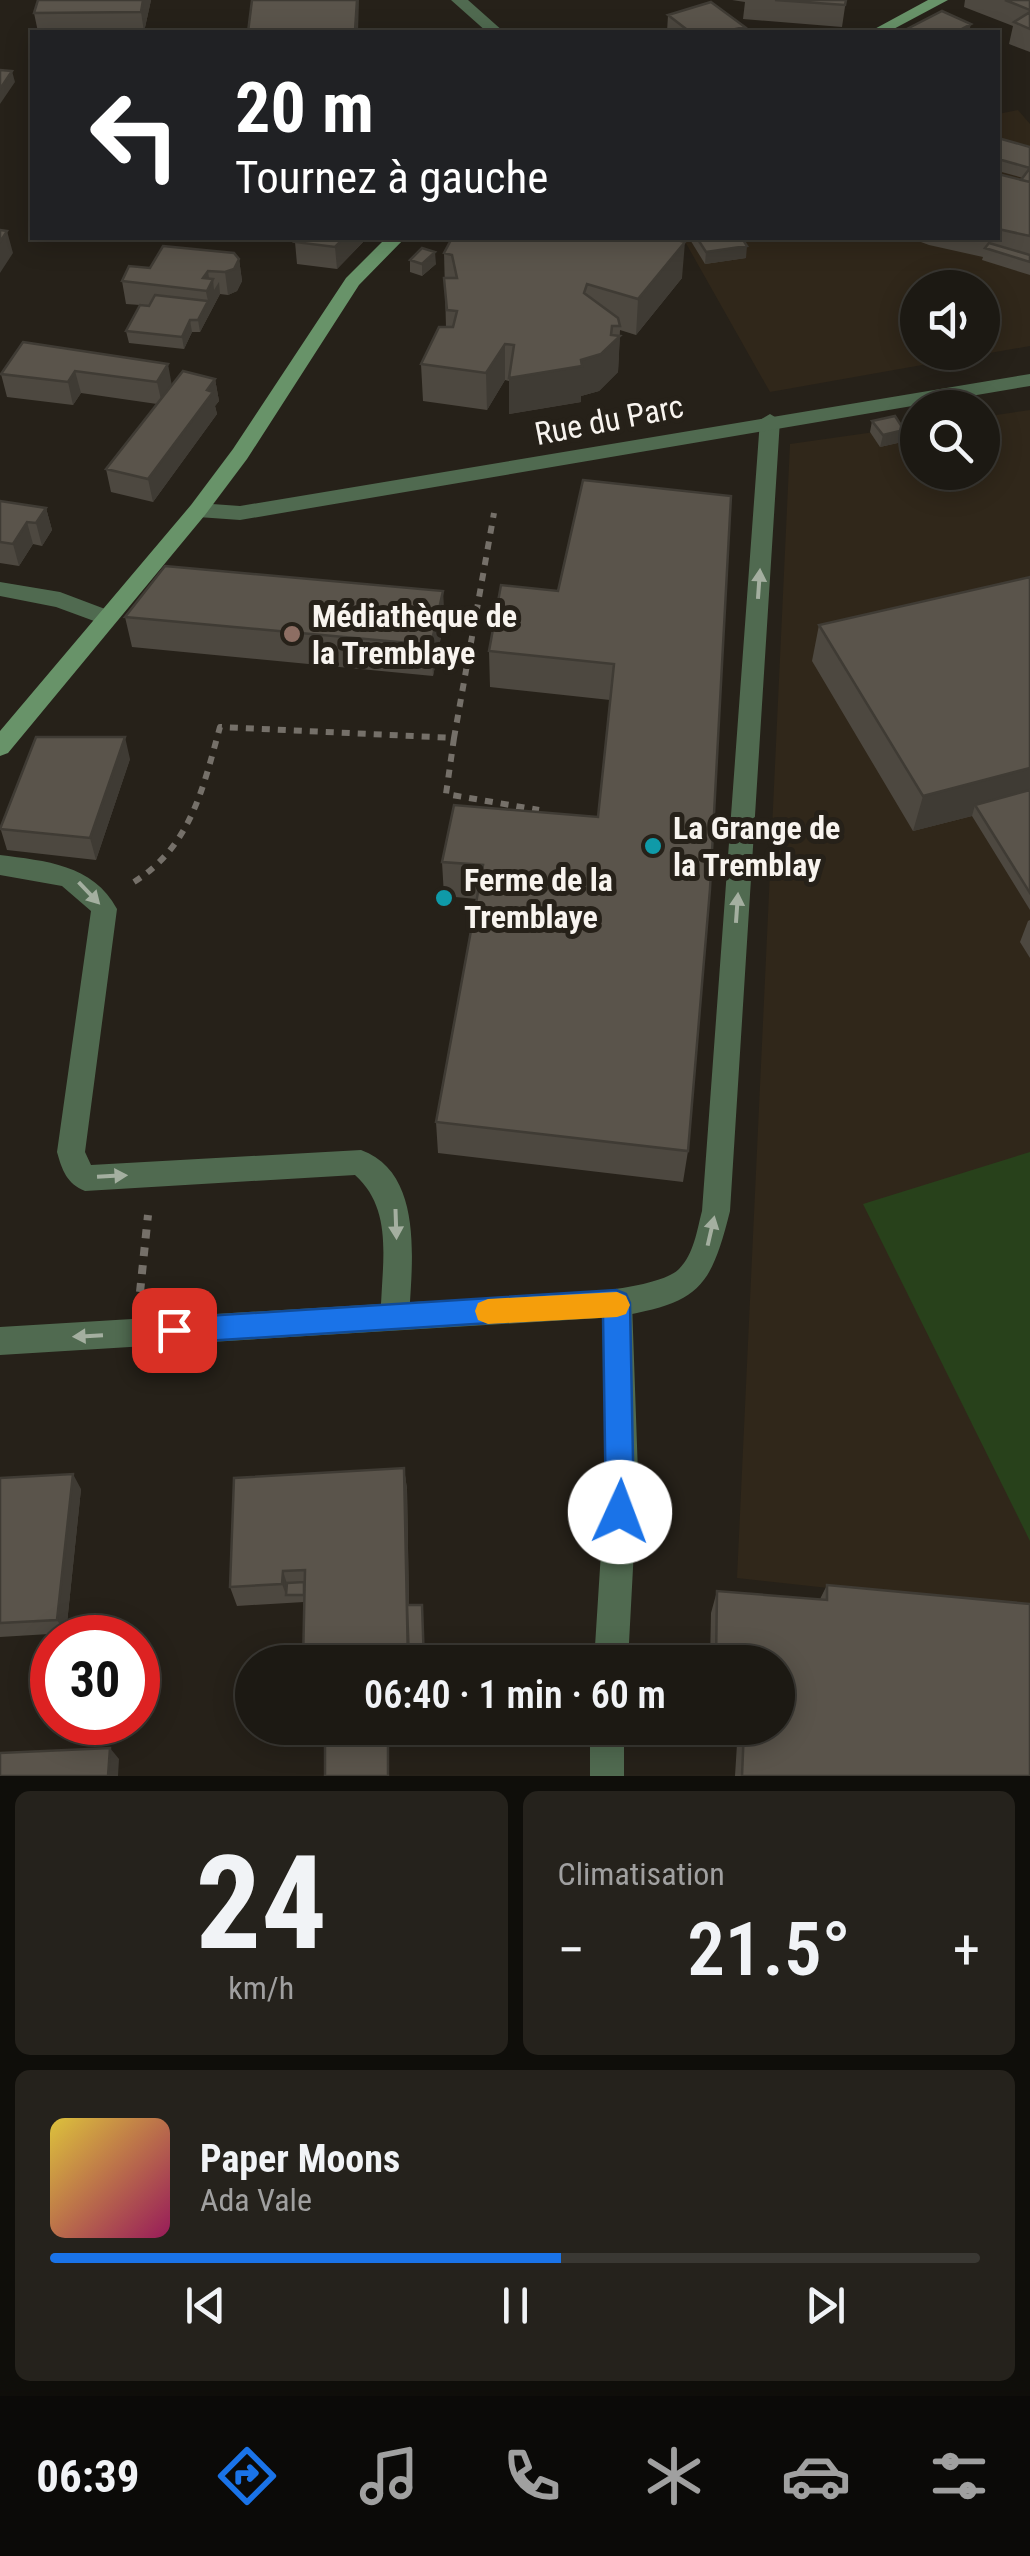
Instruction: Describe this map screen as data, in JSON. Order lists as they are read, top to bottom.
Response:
{
  "streets": {
    "street": ["Rue du Parc"]
  },
  "places": ["Médiathèque de la Tremblaye", "La Grange de la Tremblay", "Ferme de la Tremblaye"],
  "page": {
    "turn": ["20 m", "Tournez à gauche"],
    "limit": "30",
    "trip": "06:40 · 1 min · 60 m",
    "tile": [
      ["24", "km/h"],
      "Climatisation"
    ],
    "heat": ["−", "21.5°", "+"],
    "song": ["Paper Moons", "Ada Vale"],
    "tabs": "06:39"
  }
}
